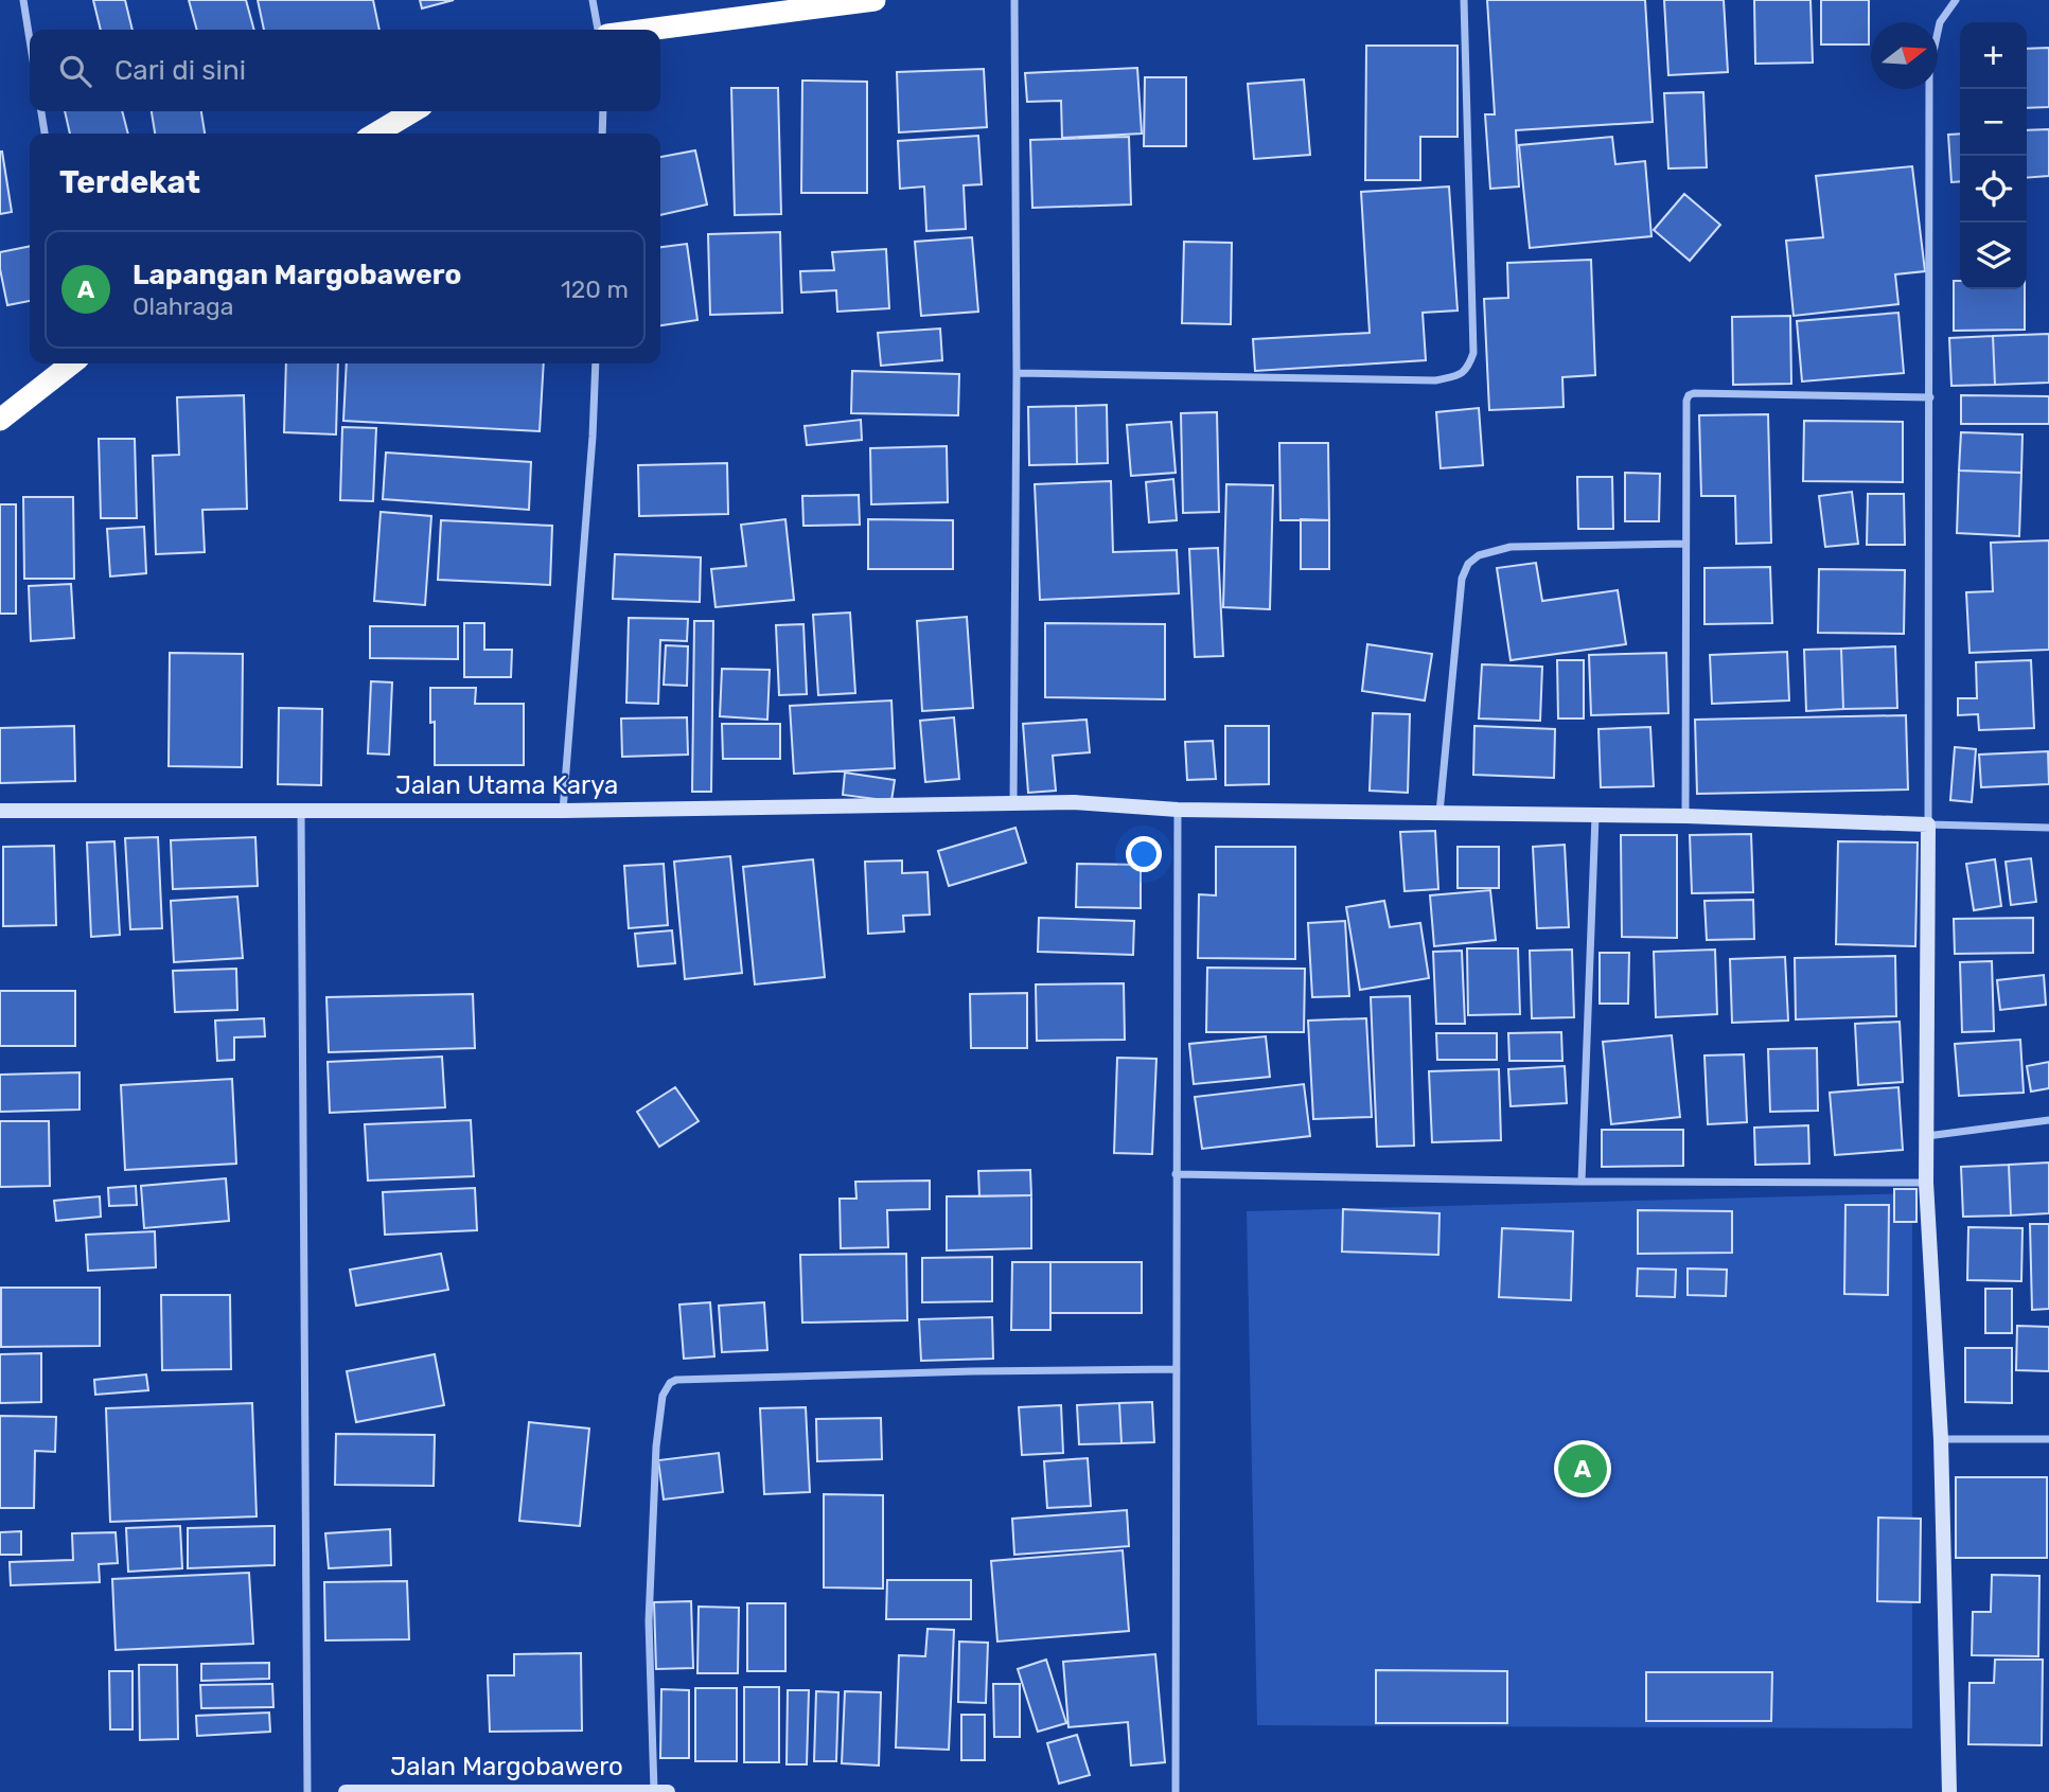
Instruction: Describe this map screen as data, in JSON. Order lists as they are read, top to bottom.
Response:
{
  "streets": {
    "street": ["Jalan Utama Karya", "Jalan Margobawero"]
  },
  "north": "right",
  "page": {
    "map_buttons": ["+", "−"],
    "search": "Cari di sini",
    "heading": "Terdekat",
    "list": [
      {
        "mark": "A",
        "name": "Lapangan Margobawero",
        "note": "Olahraga",
        "value": "120 m"
      }
    ],
    "pins": "A"
  }
}
